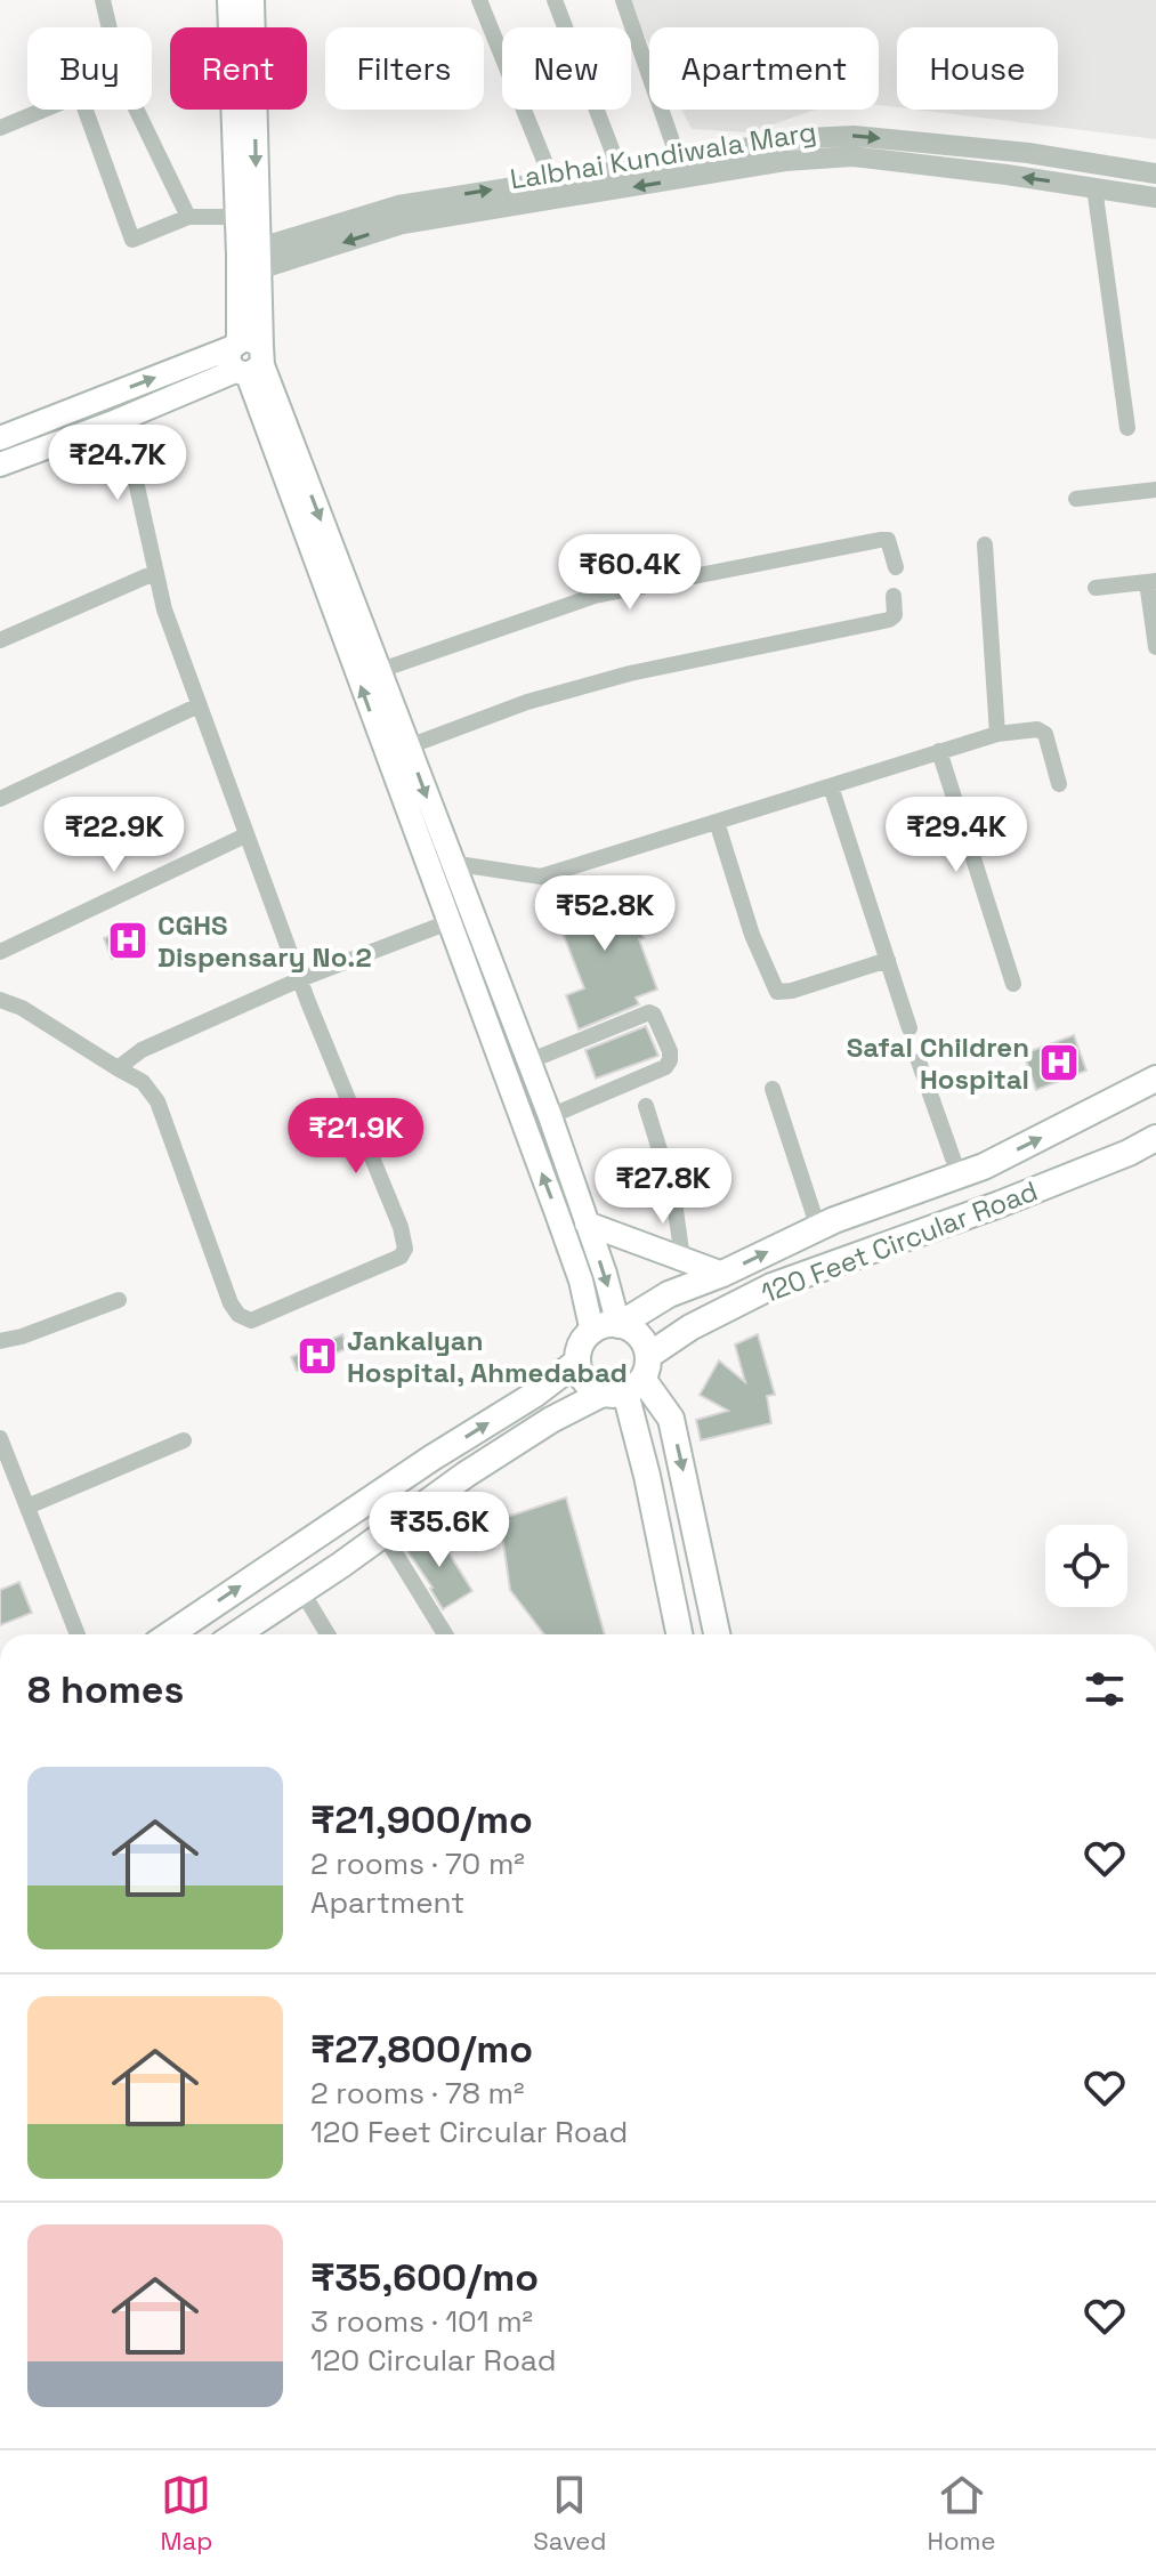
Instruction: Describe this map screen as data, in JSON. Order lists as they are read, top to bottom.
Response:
{
  "streets": {
    "main road": ["120 Feet Circular Road"],
    "street": ["Lalbhai Kundiwala Marg"]
  },
  "places": {
    "hospital": ["CGHS Dispensary No.2", "Safal Children Hospital", "Jankalyan Hospital, Ahmedabad"]
  },
  "page": {
    "chip": [
      "Buy",
      "Rent",
      "Filters",
      "New",
      "Apartment",
      "House"
    ],
    "price": [
      "₹24.7K",
      "₹60.4K",
      "₹22.9K",
      "₹29.4K",
      "₹52.8K",
      "₹21.9K",
      "₹27.8K",
      "₹35.6K"
    ],
    "heading": "8 homes",
    "list": [
      {
        "name": "₹21,900/mo",
        "note": "2 rooms · 70 m² · Apartment"
      },
      {
        "name": "₹27,800/mo",
        "note": "2 rooms · 78 m² · 120 Feet Circular Road"
      },
      {
        "name": "₹35,600/mo",
        "note": "3 rooms · 101 m² · 120 Circular Road"
      }
    ],
    "tabs": ["Map", "Saved", "Home"]
  }
}
